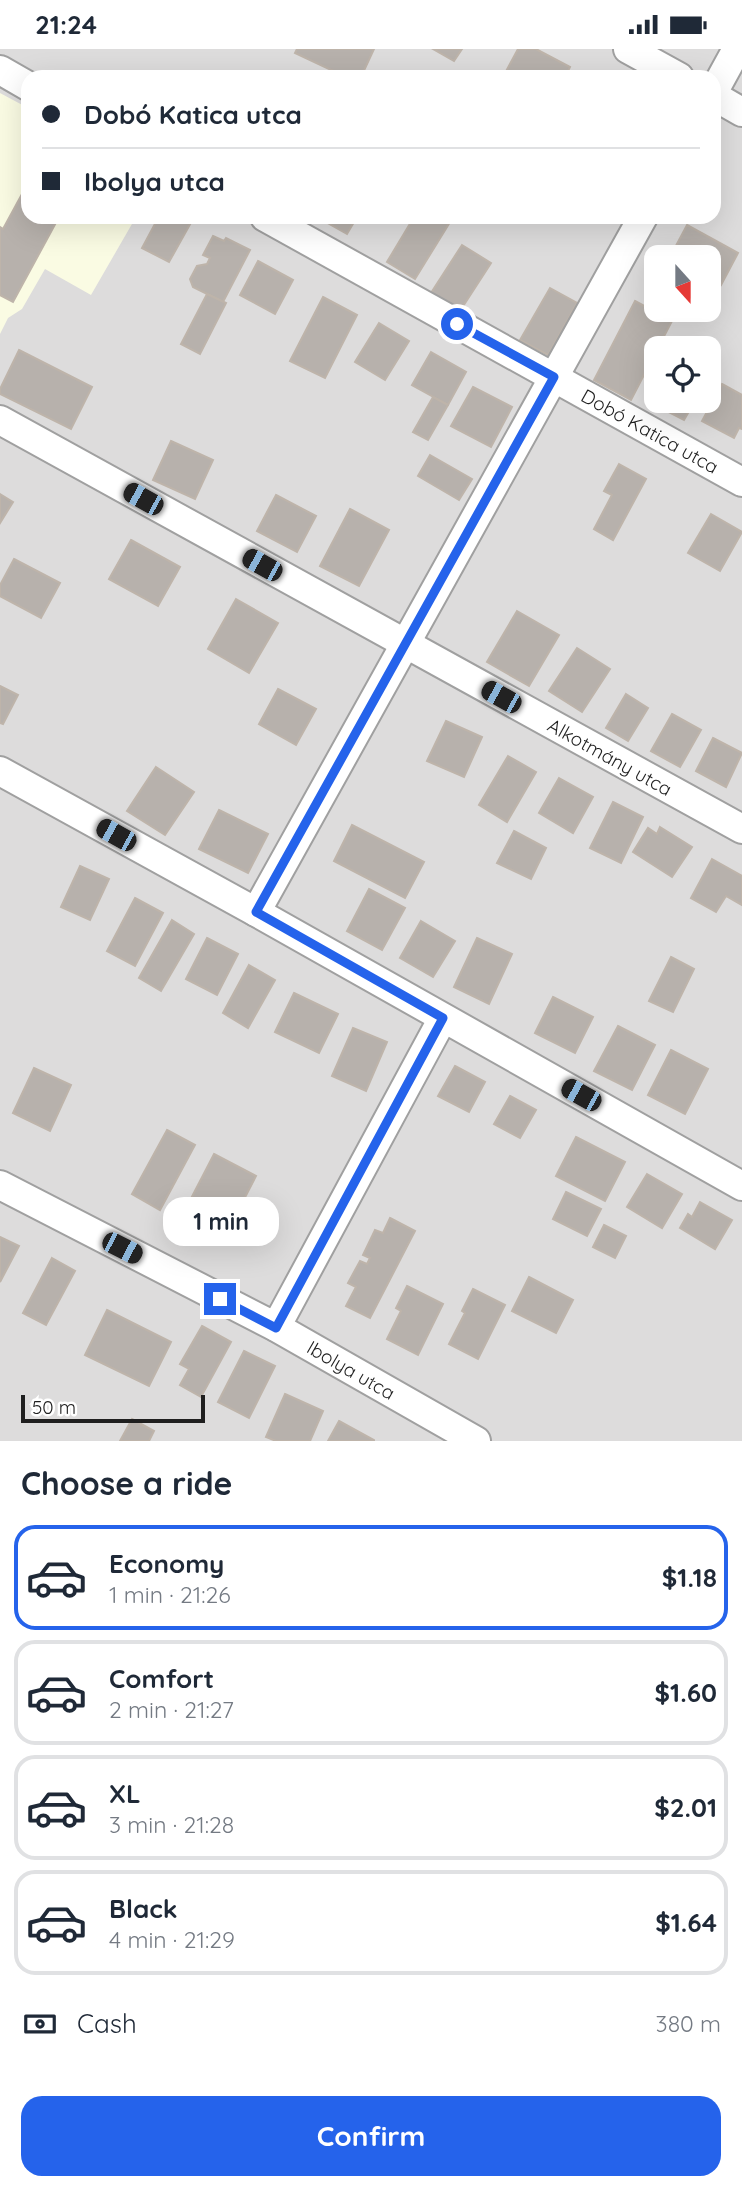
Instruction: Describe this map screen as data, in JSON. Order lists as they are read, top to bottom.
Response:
{
  "streets": {
    "street": ["Dobó Katica utca", "Alkotmány utca", "Ibolya utca"]
  },
  "scale_bar": "50 m",
  "north": "bottom",
  "page": {
    "status": "21:24",
    "banner": ["Dobó Katica utca", "Ibolya utca"],
    "bubble": "1 min",
    "scale": "50 m",
    "heading": "Choose a ride",
    "list": [
      {
        "name": "Economy",
        "note": "1 min · 21:26",
        "value": "$1.18"
      },
      {
        "name": "Comfort",
        "note": "2 min · 21:27",
        "value": "$1.60"
      },
      {
        "name": "XL",
        "note": "3 min · 21:28",
        "value": "$2.01"
      },
      {
        "name": "Black",
        "note": "4 min · 21:29",
        "value": "$1.64"
      }
    ],
    "pay": ["Cash", "380 m"],
    "buttons": "Confirm"
  }
}
